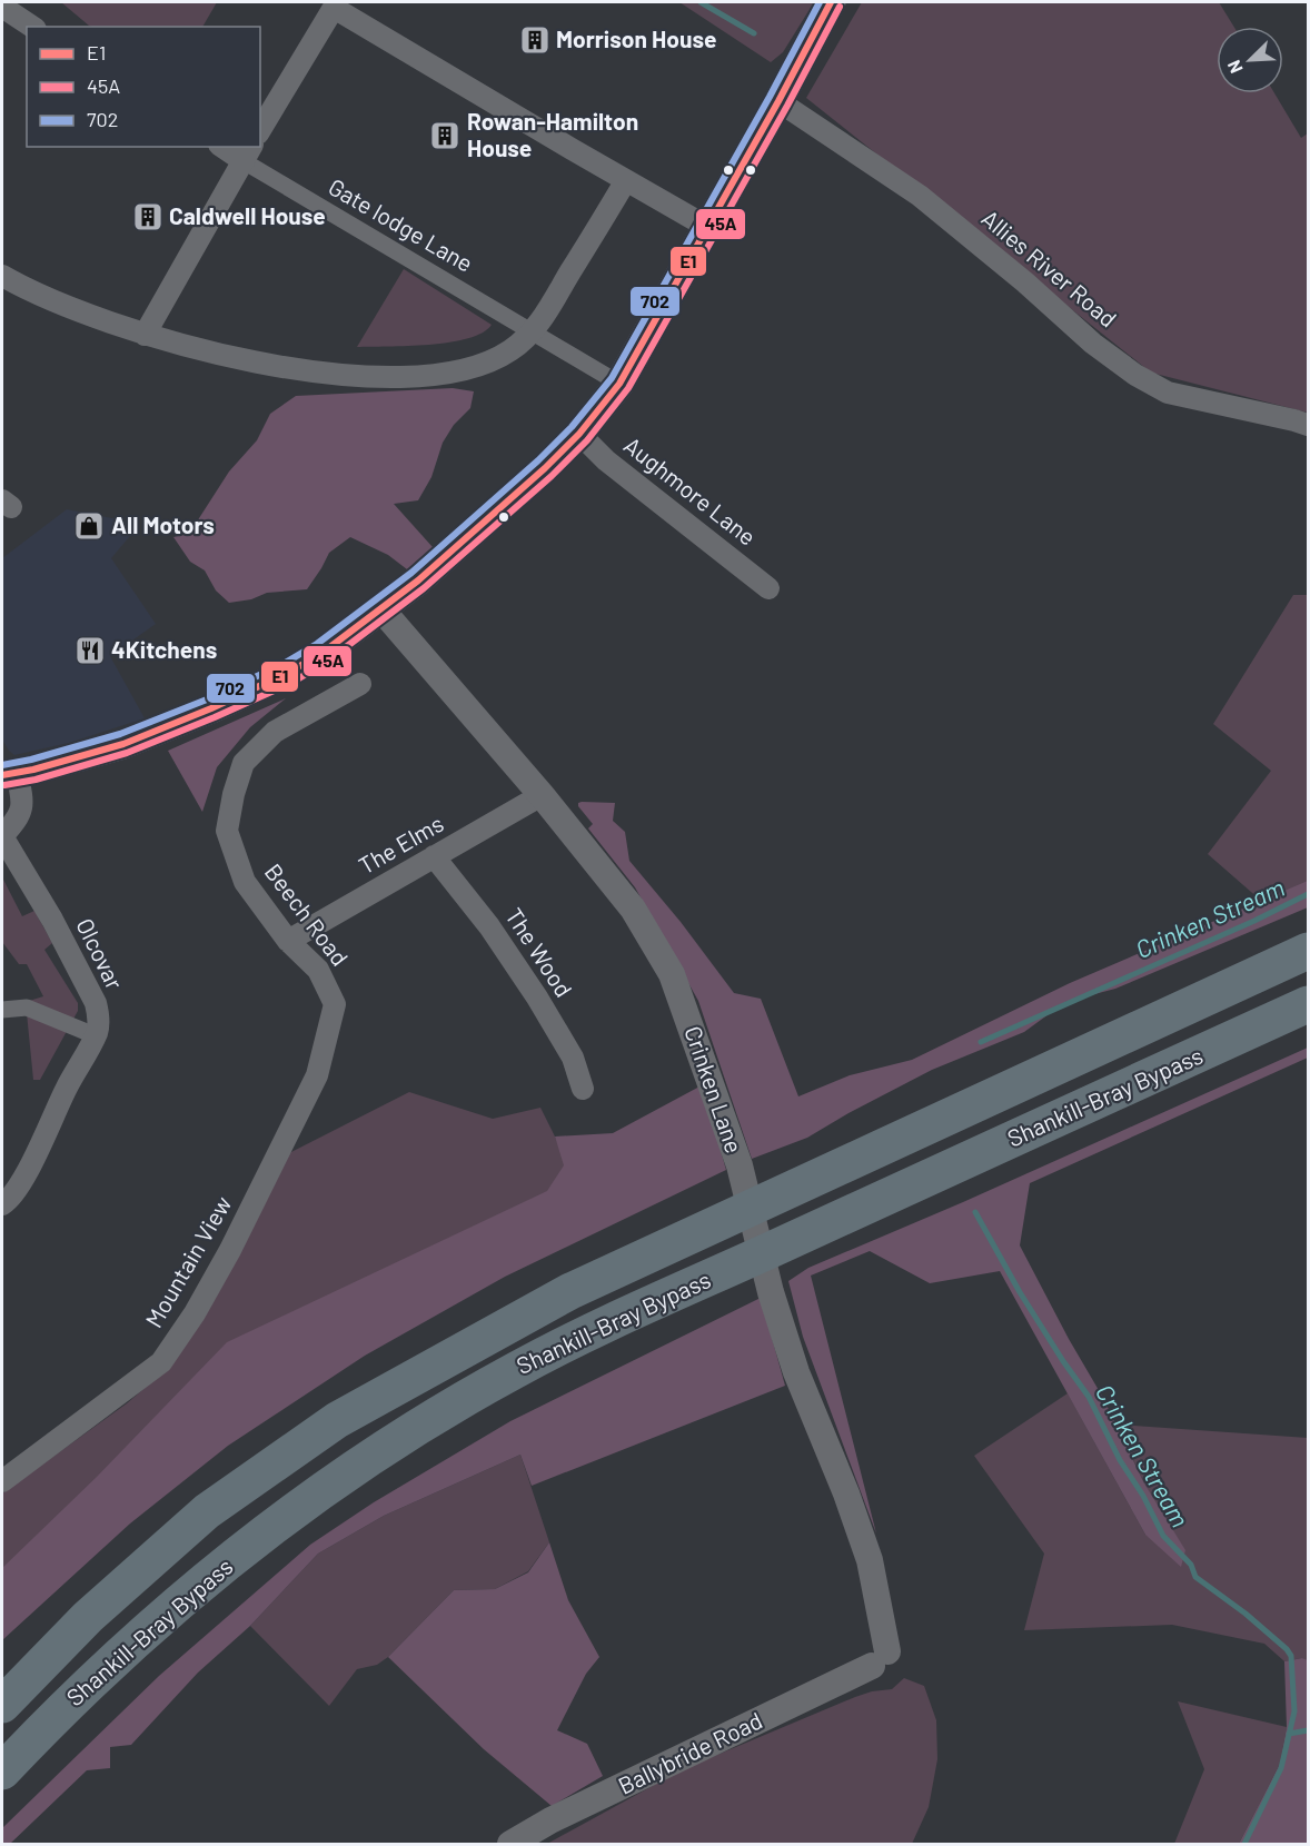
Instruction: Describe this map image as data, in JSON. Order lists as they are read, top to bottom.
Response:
{
  "streets": {
    "highway": ["Shankill-Bray Bypass"],
    "street": [
      "Gate lodge Lane",
      "Allies River Road",
      "Aughmore Lane",
      "The Elms",
      "Beech Road",
      "The Wood",
      "Olcovar",
      "Crinken Lane",
      "Mountain View",
      "Ballybride Road"
    ]
  },
  "crossings": [
    ["The Elms", "Beech Road"],
    ["The Elms", "The Wood"],
    ["The Elms", "Crinken Lane"],
    ["Beech Road", "Mountain View"],
    ["Crinken Lane", "Ballybride Road"]
  ],
  "water": ["Crinken Stream"],
  "places": {
    "building": ["Morrison House", "Rowan-Hamilton House", "Caldwell House"],
    "shop": ["All Motors"],
    "restaurant": ["4Kitchens"]
  },
  "lines": ["transit line E1", "transit line 702", "transit line 45A"],
  "legend": ["E1", "45A", "702"],
  "north": "bottom left"
}
